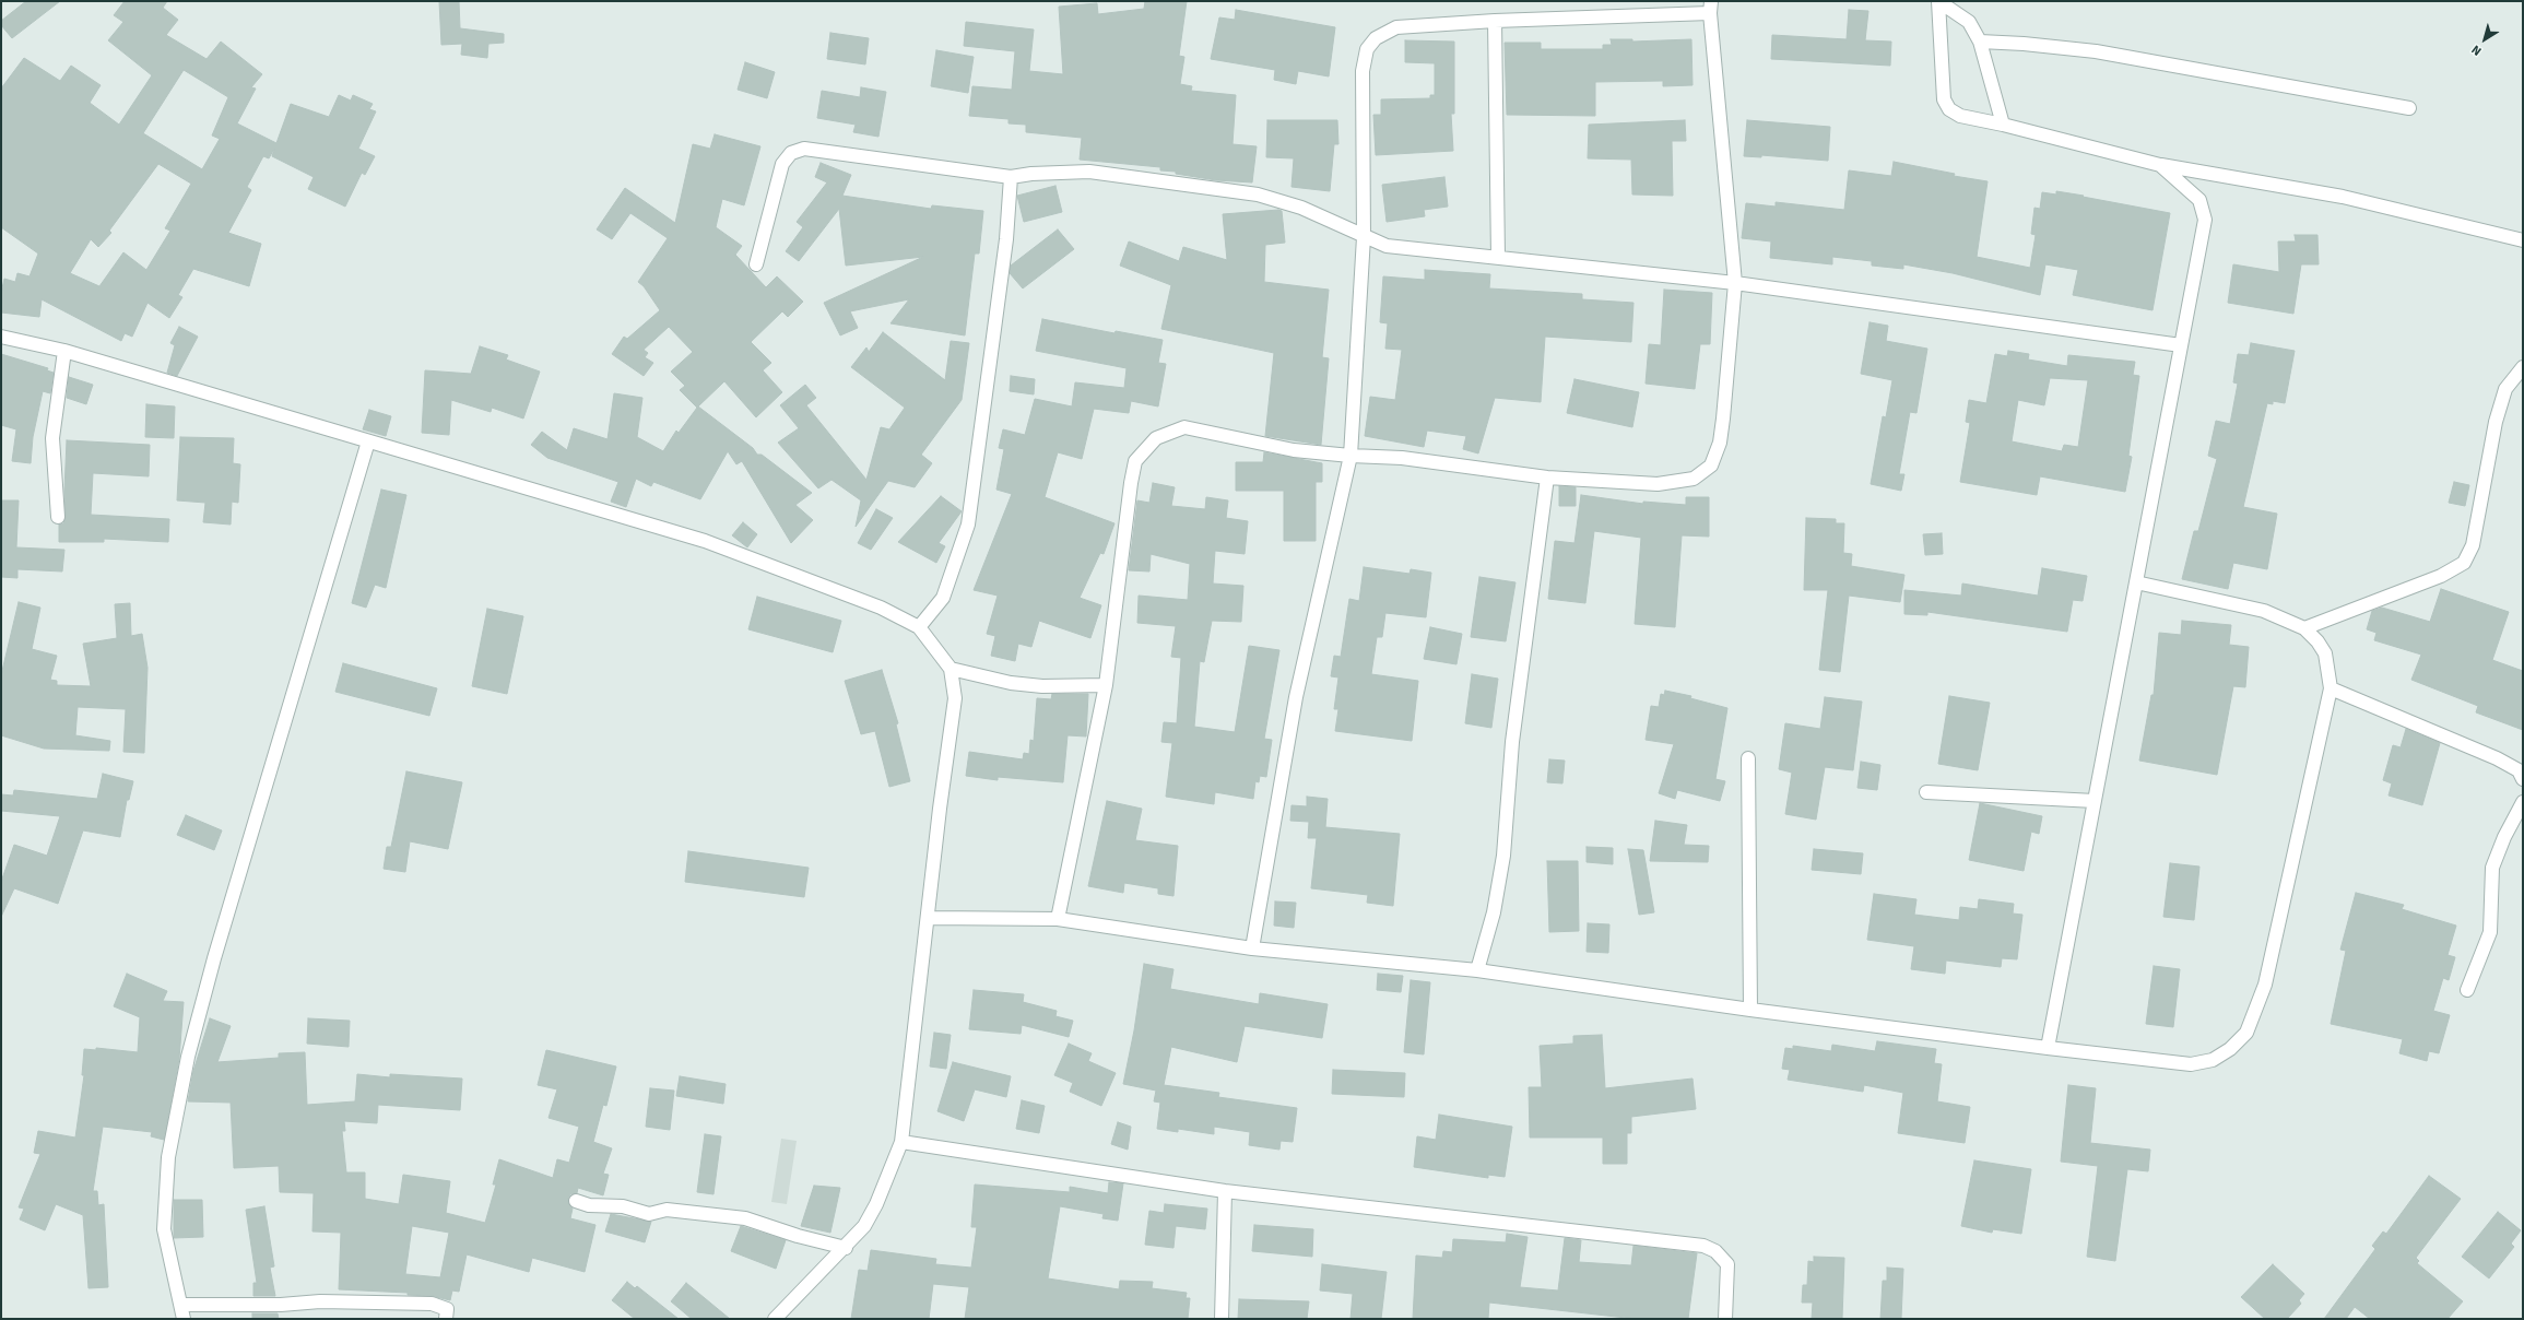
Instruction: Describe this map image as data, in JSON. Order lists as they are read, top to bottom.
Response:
{
  "north": "bottom left"
}
